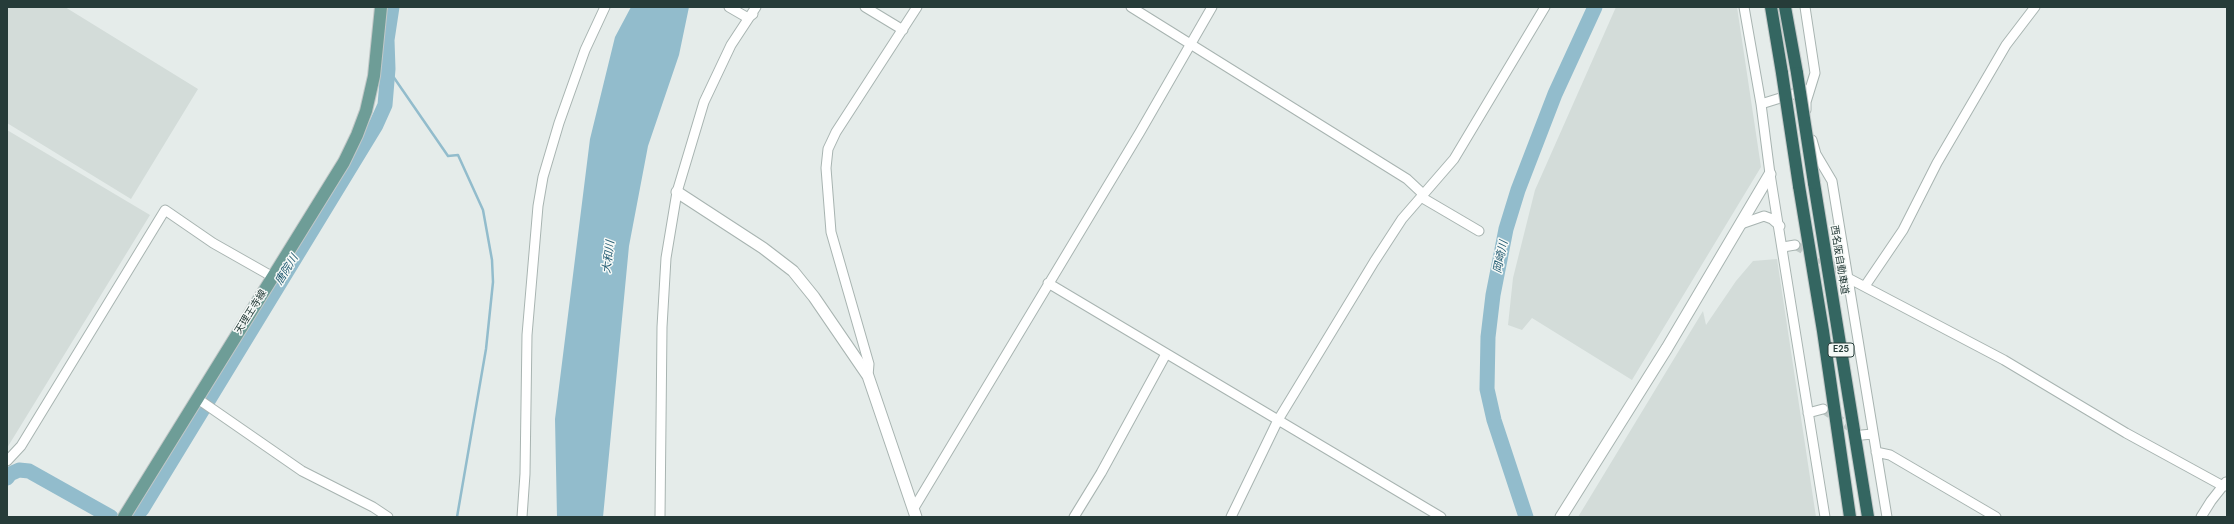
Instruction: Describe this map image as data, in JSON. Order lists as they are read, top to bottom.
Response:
{
  "streets": {
    "highway": ["西名阪自動車道", "E25"],
    "main road": ["天理王寺線"]
  },
  "water": ["大和川", "岡崎川", "唐院川"]
}
